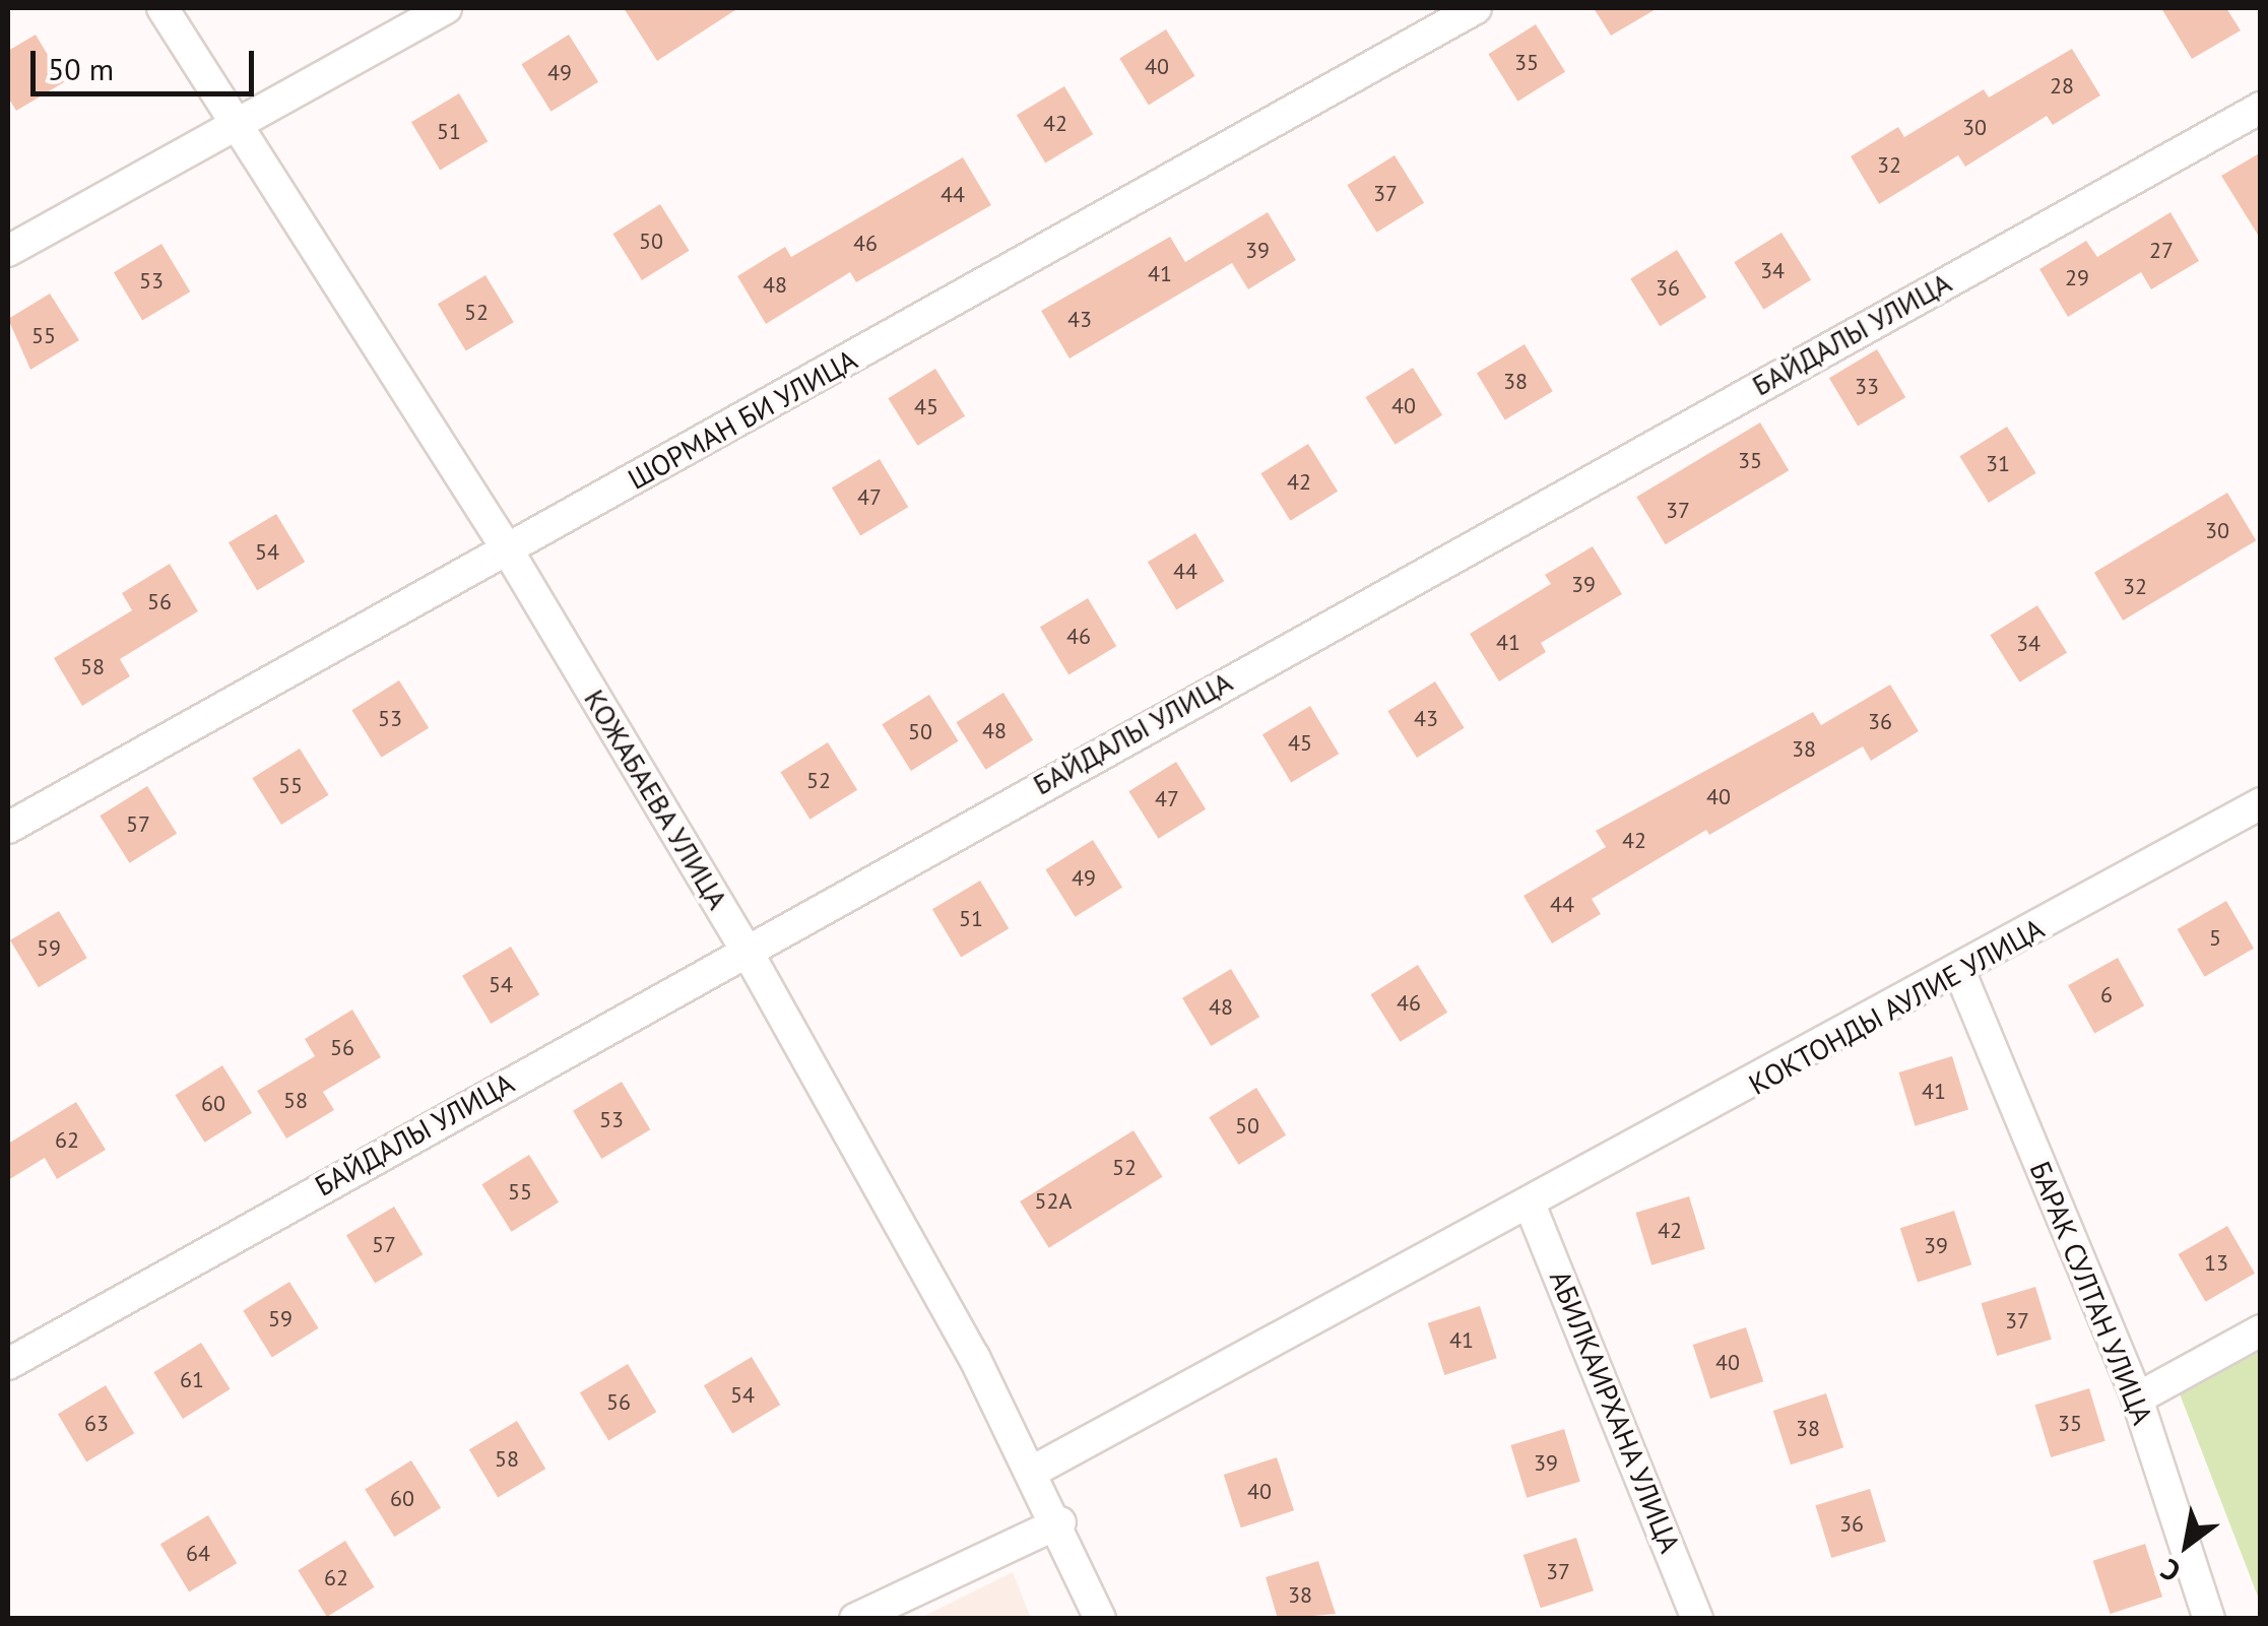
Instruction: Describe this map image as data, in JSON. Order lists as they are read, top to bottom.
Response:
{
  "streets": {
    "street": [
      "БАЙДАЛЫ УЛИЦА",
      "ШОРМАН БИ УЛИЦА",
      "КОЖАБАЕВА УЛИЦА",
      "КОКТОНДЫ АУЛИЕ УЛИЦА",
      "БАРАК СУЛТАН УЛИЦА",
      "АБИЛКАИРХАНА УЛИЦА"
    ]
  },
  "crossings": [
    ["БАЙДАЛЫ УЛИЦА", "КОЖАБАЕВА УЛИЦА"],
    ["ШОРМАН БИ УЛИЦА", "КОЖАБАЕВА УЛИЦА"],
    ["КОЖАБАЕВА УЛИЦА", "КОКТОНДЫ АУЛИЕ УЛИЦА"],
    ["КОКТОНДЫ АУЛИЕ УЛИЦА", "БАРАК СУЛТАН УЛИЦА"],
    ["КОКТОНДЫ АУЛИЕ УЛИЦА", "АБИЛКАИРХАНА УЛИЦА"]
  ],
  "house_numbers": [
    "35",
    "40",
    "49",
    "28",
    "42",
    "30",
    "51",
    "32",
    "37",
    "44",
    "50",
    "46",
    "39",
    "27",
    "34",
    "41",
    "29",
    "53",
    "48",
    "36",
    "52",
    "43",
    "55",
    "38",
    "33",
    "40",
    "45",
    "35",
    "31",
    "42",
    "47",
    "37",
    "30",
    "54",
    "44",
    "39",
    "32",
    "56",
    "46",
    "41",
    "34",
    "58",
    "53",
    "43",
    "36",
    "48",
    "50",
    "45",
    "38",
    "52",
    "55",
    "40",
    "47",
    "57",
    "42",
    "49",
    "44",
    "51",
    "5",
    "59",
    "54",
    "6",
    "46",
    "48",
    "56",
    "41",
    "58",
    "60",
    "53",
    "50",
    "62",
    "52",
    "55",
    "52A",
    "42",
    "57",
    "39",
    "13",
    "59",
    "37",
    "41",
    "40",
    "61",
    "54",
    "56",
    "63",
    "35",
    "38",
    "58",
    "39",
    "40",
    "60",
    "36",
    "64",
    "37",
    "62",
    "38"
  ],
  "scale_bar": "50 m",
  "north": "bottom left"
}
